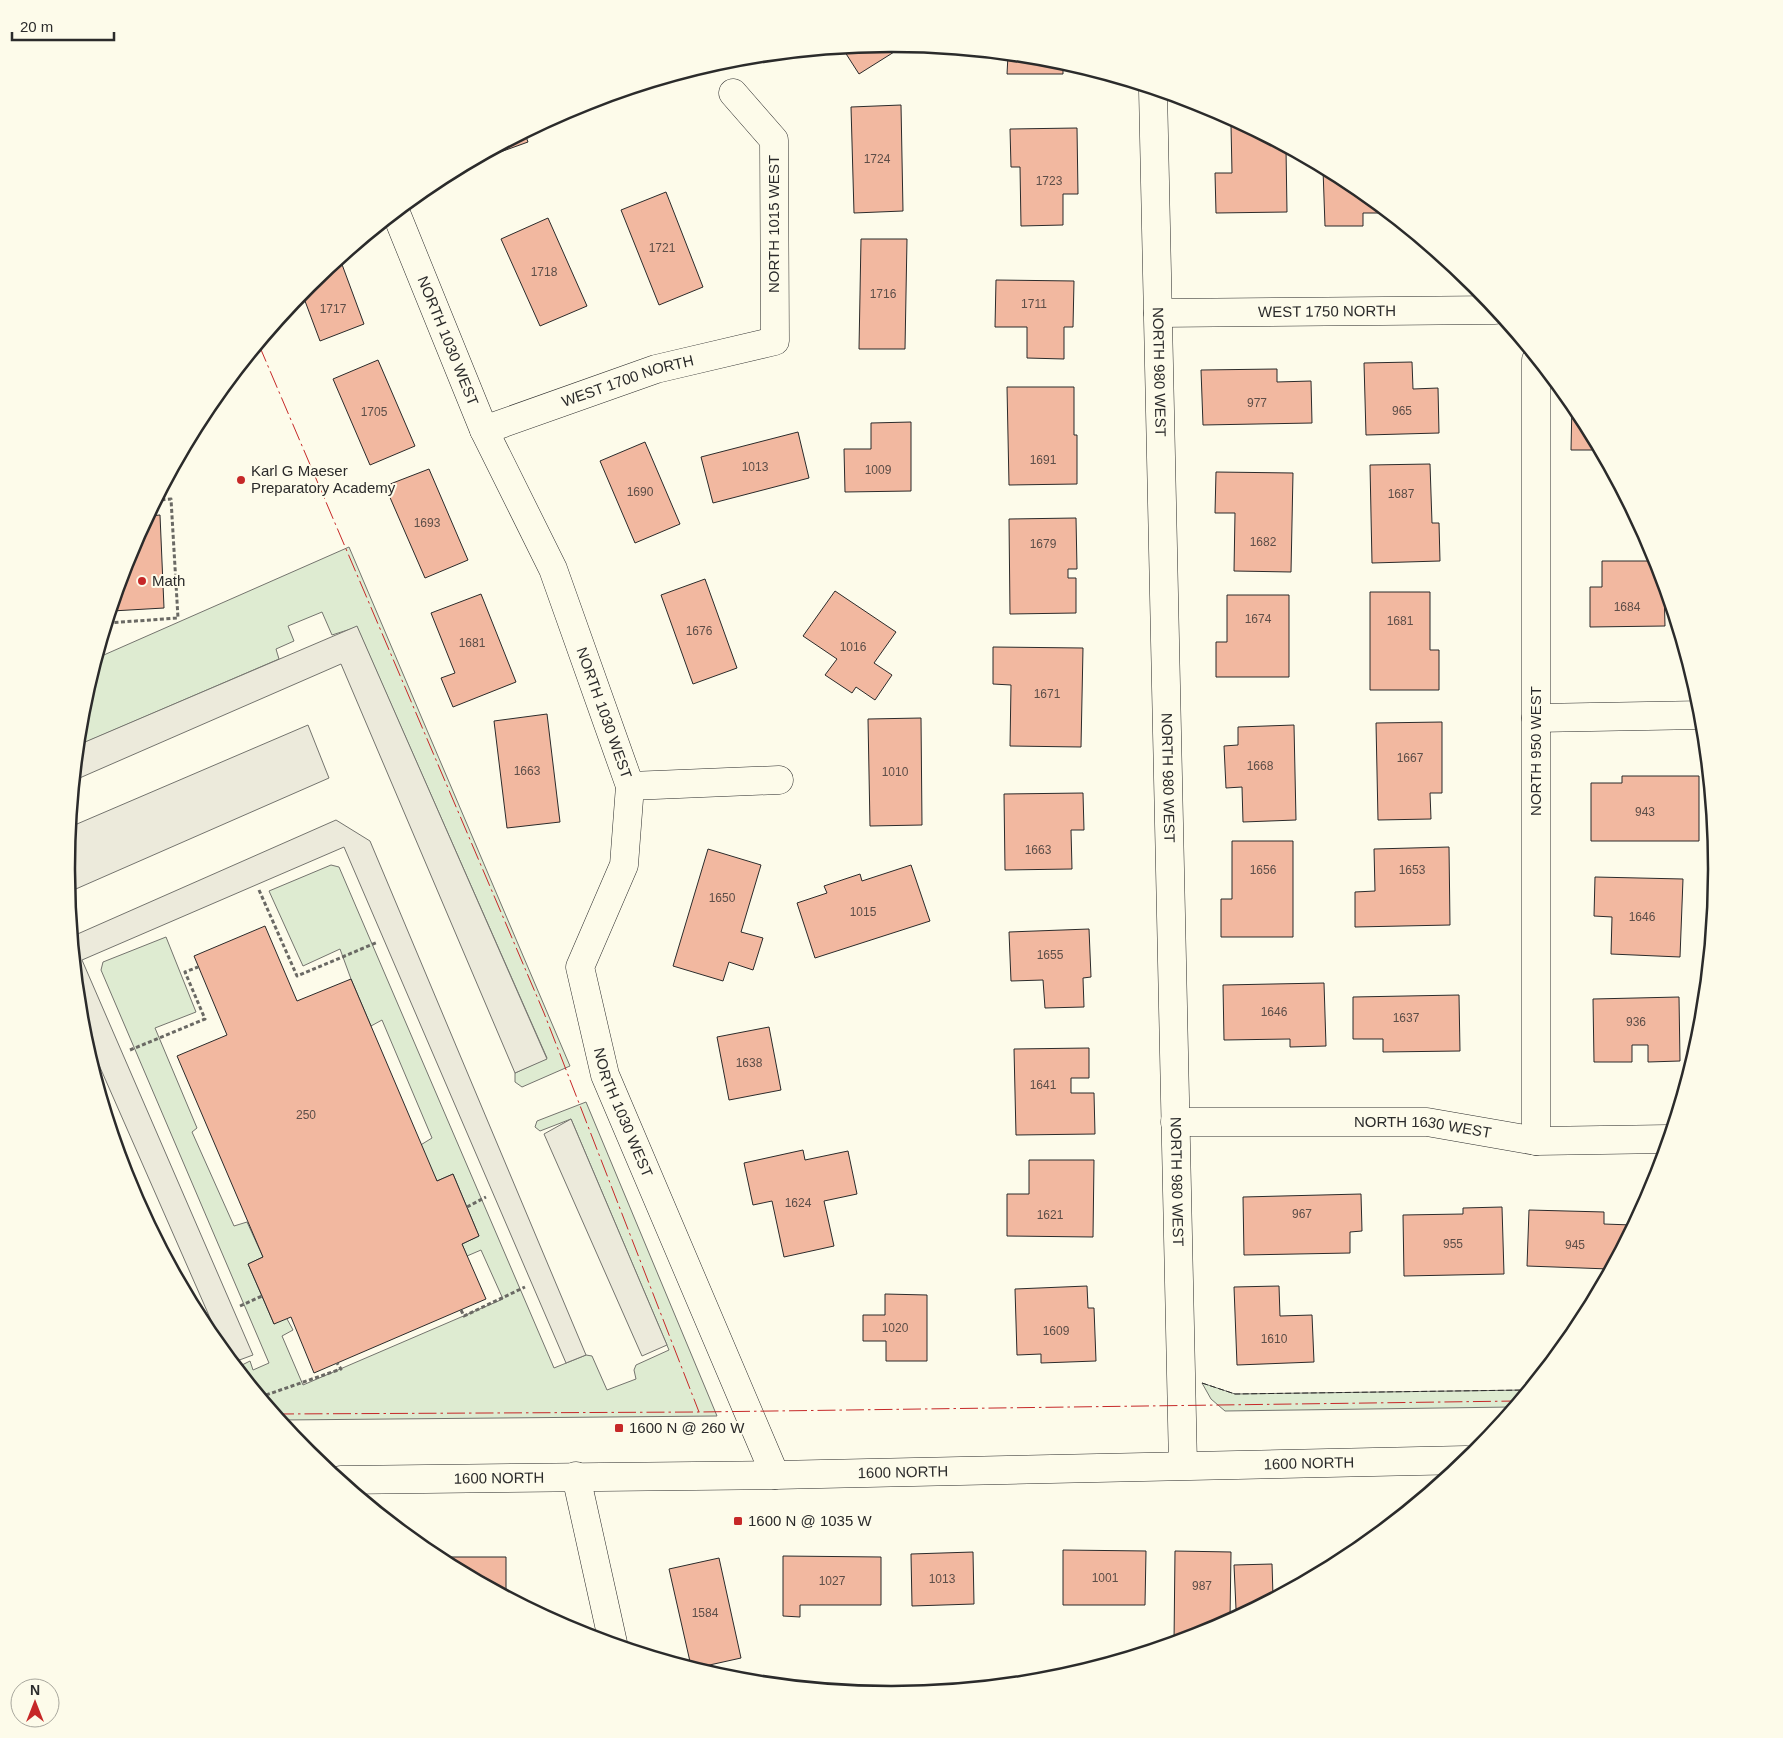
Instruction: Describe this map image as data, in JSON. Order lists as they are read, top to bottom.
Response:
{
  "streets": {
    "street": [
      "NORTH 1015 WEST",
      "WEST 1750 NORTH",
      "NORTH 1030 WEST",
      "NORTH 980 WEST",
      "WEST 1700 NORTH",
      "NORTH 950 WEST",
      "NORTH 1630 WEST",
      "1600 NORTH"
    ]
  },
  "crossings": [
    ["NORTH 1015 WEST", "WEST 1700 NORTH"],
    ["WEST 1750 NORTH", "NORTH 980 WEST"],
    ["NORTH 1030 WEST", "WEST 1700 NORTH"],
    ["NORTH 1030 WEST", "1600 NORTH"],
    ["NORTH 980 WEST", "NORTH 1630 WEST"],
    ["NORTH 980 WEST", "1600 NORTH"],
    ["NORTH 950 WEST", "NORTH 1630 WEST"]
  ],
  "places": {
    "other": ["Karl G Maeser Preparatory Academy", "Math"],
    "transit": ["1600 N @ 260 W", "1600 N @ 1035 W"]
  },
  "house_numbers": [
    "1724",
    "1723",
    "1721",
    "1718",
    "1716",
    "1711",
    "1717",
    "977",
    "965",
    "1705",
    "1691",
    "1013",
    "1009",
    "1690",
    "1687",
    "1693",
    "1682",
    "1679",
    "1684",
    "1674",
    "1681",
    "1676",
    "1681",
    "1016",
    "1671",
    "1667",
    "1668",
    "1663",
    "1010",
    "943",
    "1663",
    "1656",
    "1653",
    "1650",
    "1015",
    "1646",
    "1655",
    "1646",
    "1637",
    "936",
    "1638",
    "1641",
    "250",
    "1624",
    "967",
    "1621",
    "955",
    "945",
    "1020",
    "1609",
    "1610",
    "1001",
    "1013",
    "1027",
    "987",
    "1584"
  ],
  "scale_bar": "20 m",
  "north": "top"
}
